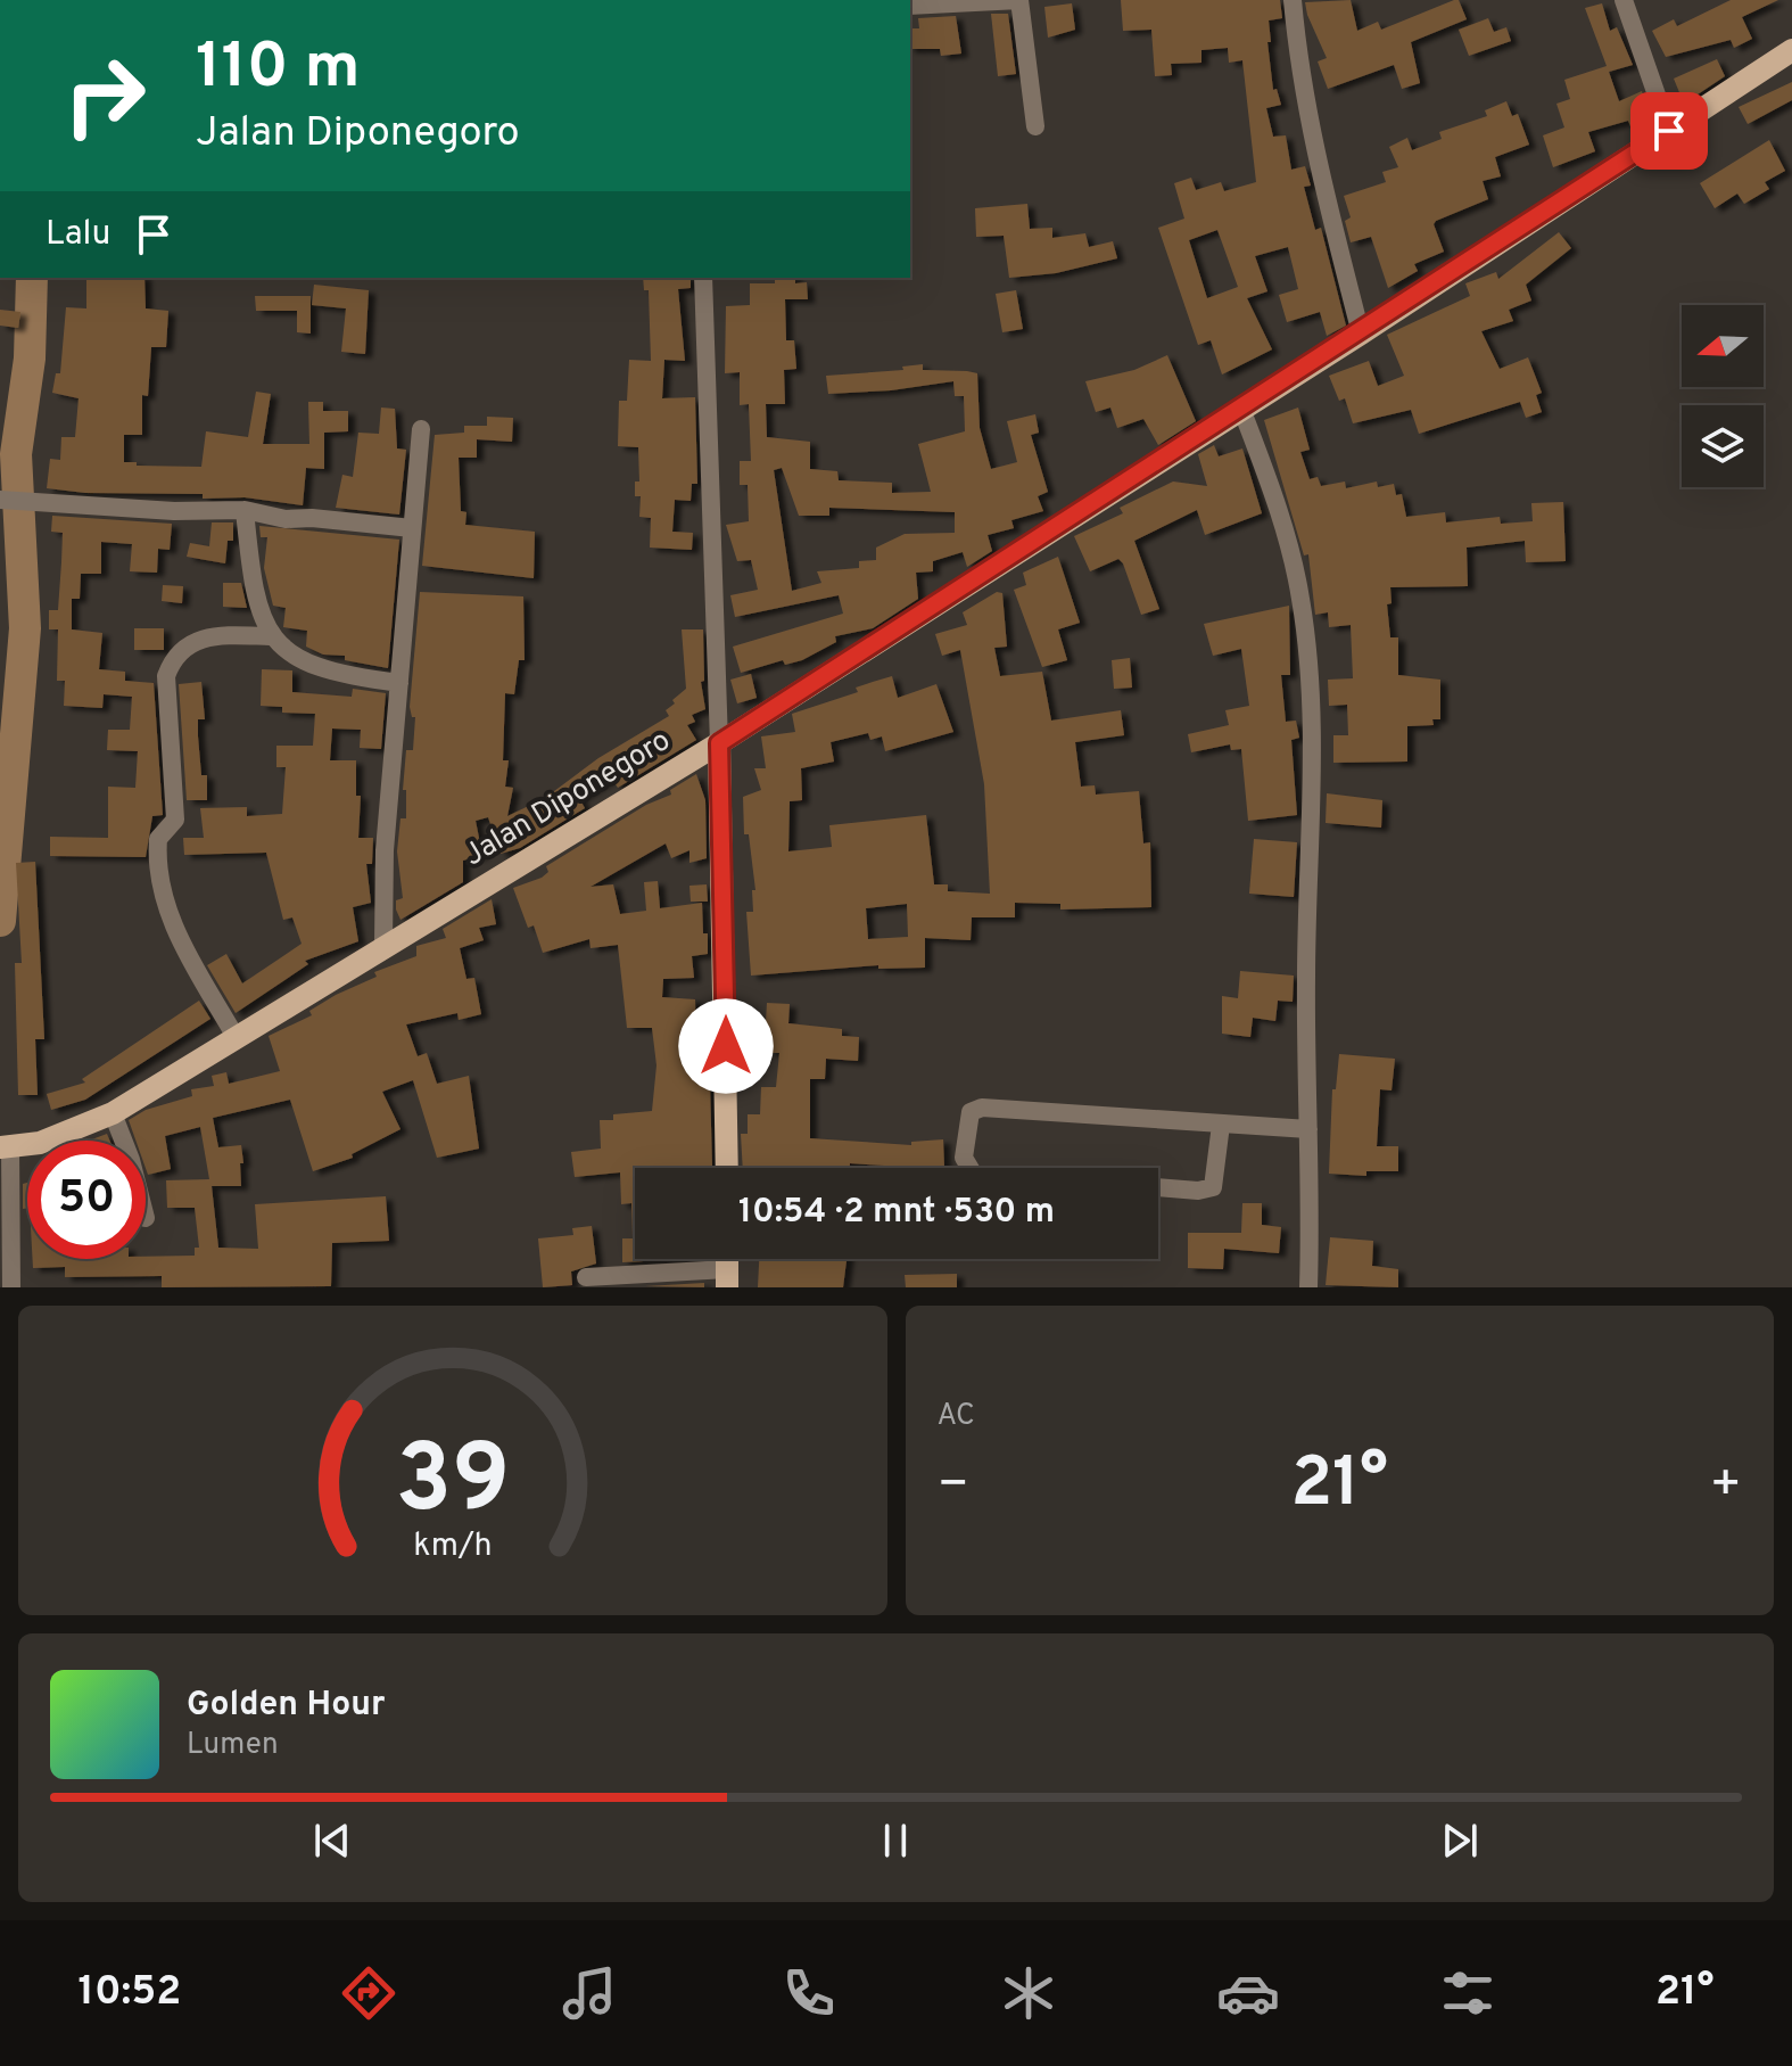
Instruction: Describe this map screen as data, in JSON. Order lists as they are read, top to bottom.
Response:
{
  "streets": {
    "main road": ["Jalan Diponegoro"]
  },
  "north": "left",
  "page": {
    "turn": ["110 m", "Jalan Diponegoro"],
    "then": "Lalu",
    "limit": "50",
    "trip": "10:54 · 2 mnt · 530 m",
    "tile": "AC",
    "heat": ["−", "21°", "+"],
    "song": ["Golden Hour", "Lumen"],
    "tabs": ["10:52", "21°"],
    "gauge": ["39", "km/h"]
  }
}
